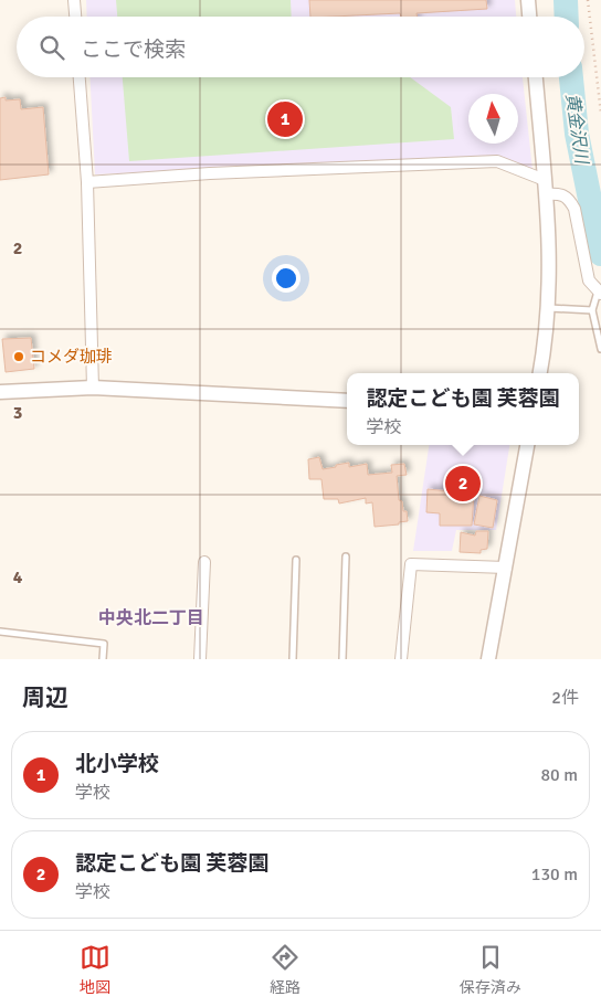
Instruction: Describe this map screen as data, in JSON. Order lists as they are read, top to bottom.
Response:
{
  "districts": ["中央北二丁目"],
  "water": ["黄金沢川"],
  "places": ["コメダ珈琲"],
  "north": "top",
  "page": {
    "search": "ここで検索",
    "pins": ["1", "2"],
    "popup": ["認定こども園 芙蓉園", "学校"],
    "heading": ["周辺", "2件"],
    "list": [
      {
        "mark": "1",
        "name": "北小学校",
        "note": "学校",
        "value": "80 m"
      },
      {
        "mark": "2",
        "name": "認定こども園 芙蓉園",
        "note": "学校",
        "value": "130 m"
      }
    ],
    "nav": ["地図", "経路", "保存済み"]
  },
  "grid": {
    "rows": ["2", "3", "4"]
  }
}
